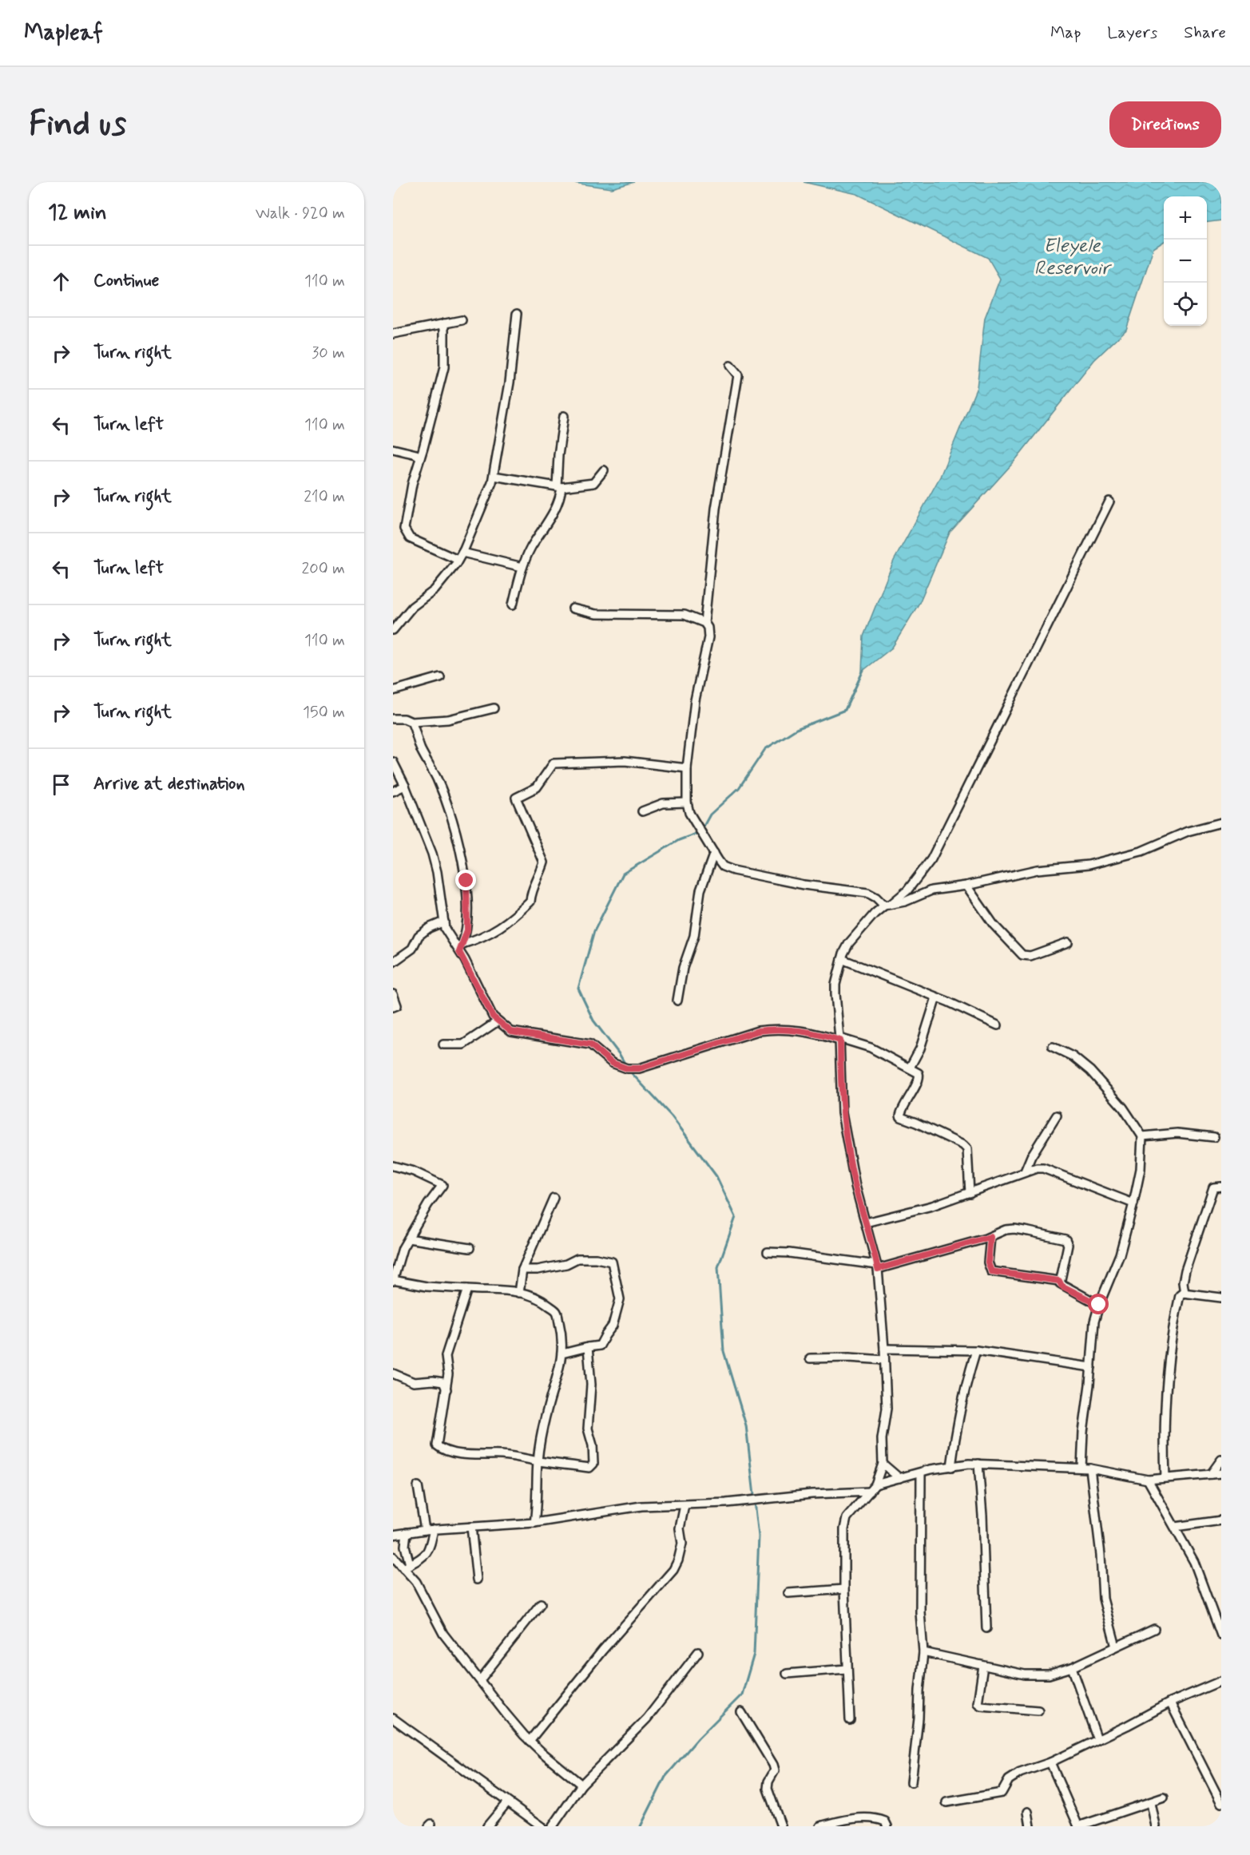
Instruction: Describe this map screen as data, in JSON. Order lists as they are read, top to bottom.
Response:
{
  "water": ["Eleyele Reservoir"],
  "page": {
    "header": "Mapleaf",
    "nav": ["Map", "Layers", "Share"],
    "buttons": "Directions",
    "title": "Find us",
    "heading": ["12 min", "Walk · 920 m"],
    "map_buttons": ["+", "−"],
    "list": [
      ["Continue", "110 m"],
      ["Turn right", "30 m"],
      ["Turn left", "110 m"],
      ["Turn right", "210 m"],
      ["Turn left", "200 m"],
      ["Turn right", "110 m"],
      ["Turn right", "150 m"],
      "Arrive at destination"
    ]
  }
}
